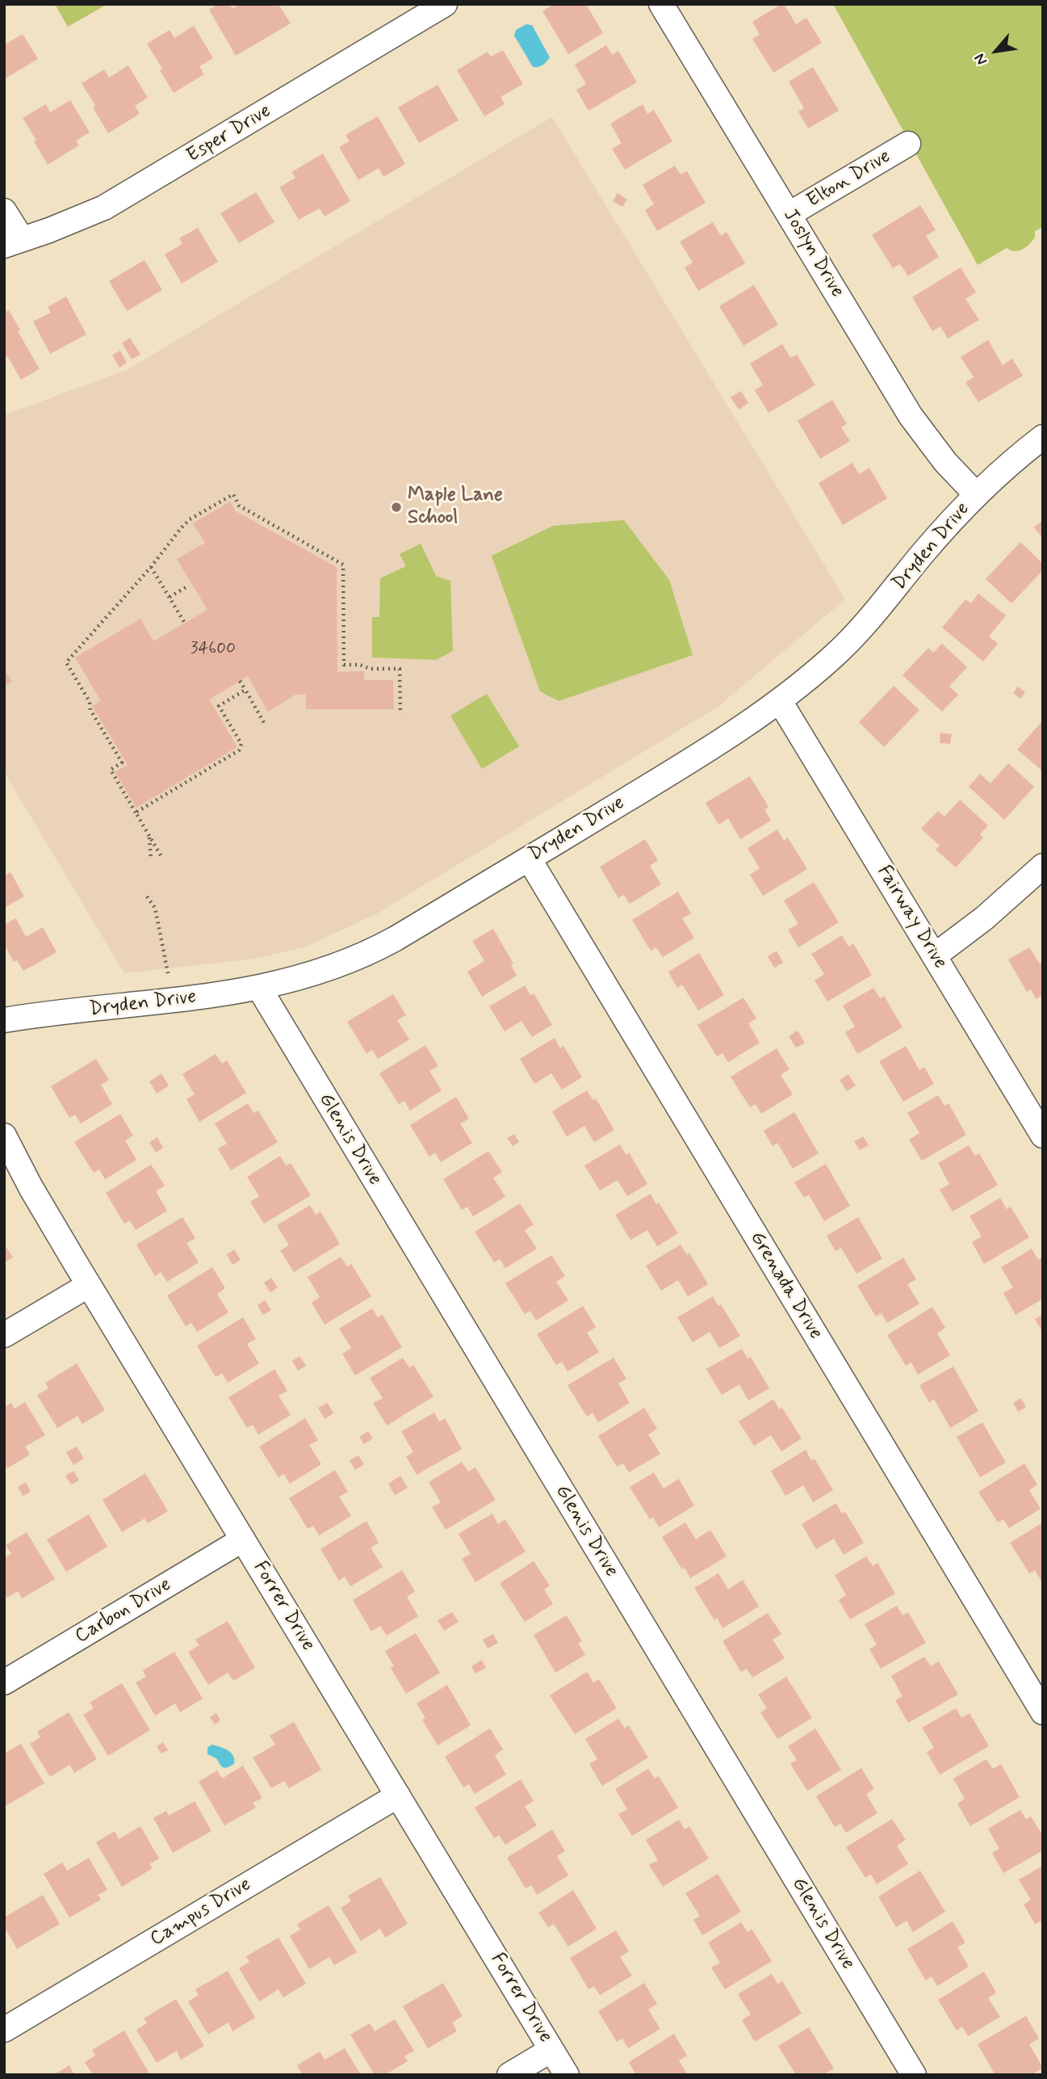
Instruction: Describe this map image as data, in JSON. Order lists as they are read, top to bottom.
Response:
{
  "streets": {
    "street": [
      "Esper Drive",
      "Elton Drive",
      "Joslyn Drive",
      "Dryden Drive",
      "Fairway Drive",
      "Glenis Drive",
      "Grenada Drive",
      "Forrer Drive",
      "Carbon Drive",
      "Campus Drive"
    ]
  },
  "crossings": [
    ["Elton Drive", "Joslyn Drive"],
    ["Joslyn Drive", "Dryden Drive"],
    ["Dryden Drive", "Fairway Drive"],
    ["Dryden Drive", "Glenis Drive"],
    ["Dryden Drive", "Grenada Drive"],
    ["Forrer Drive", "Carbon Drive"],
    ["Forrer Drive", "Campus Drive"]
  ],
  "places": ["Maple Lane School"],
  "house_numbers": ["34600"],
  "north": "bottom left"
}
